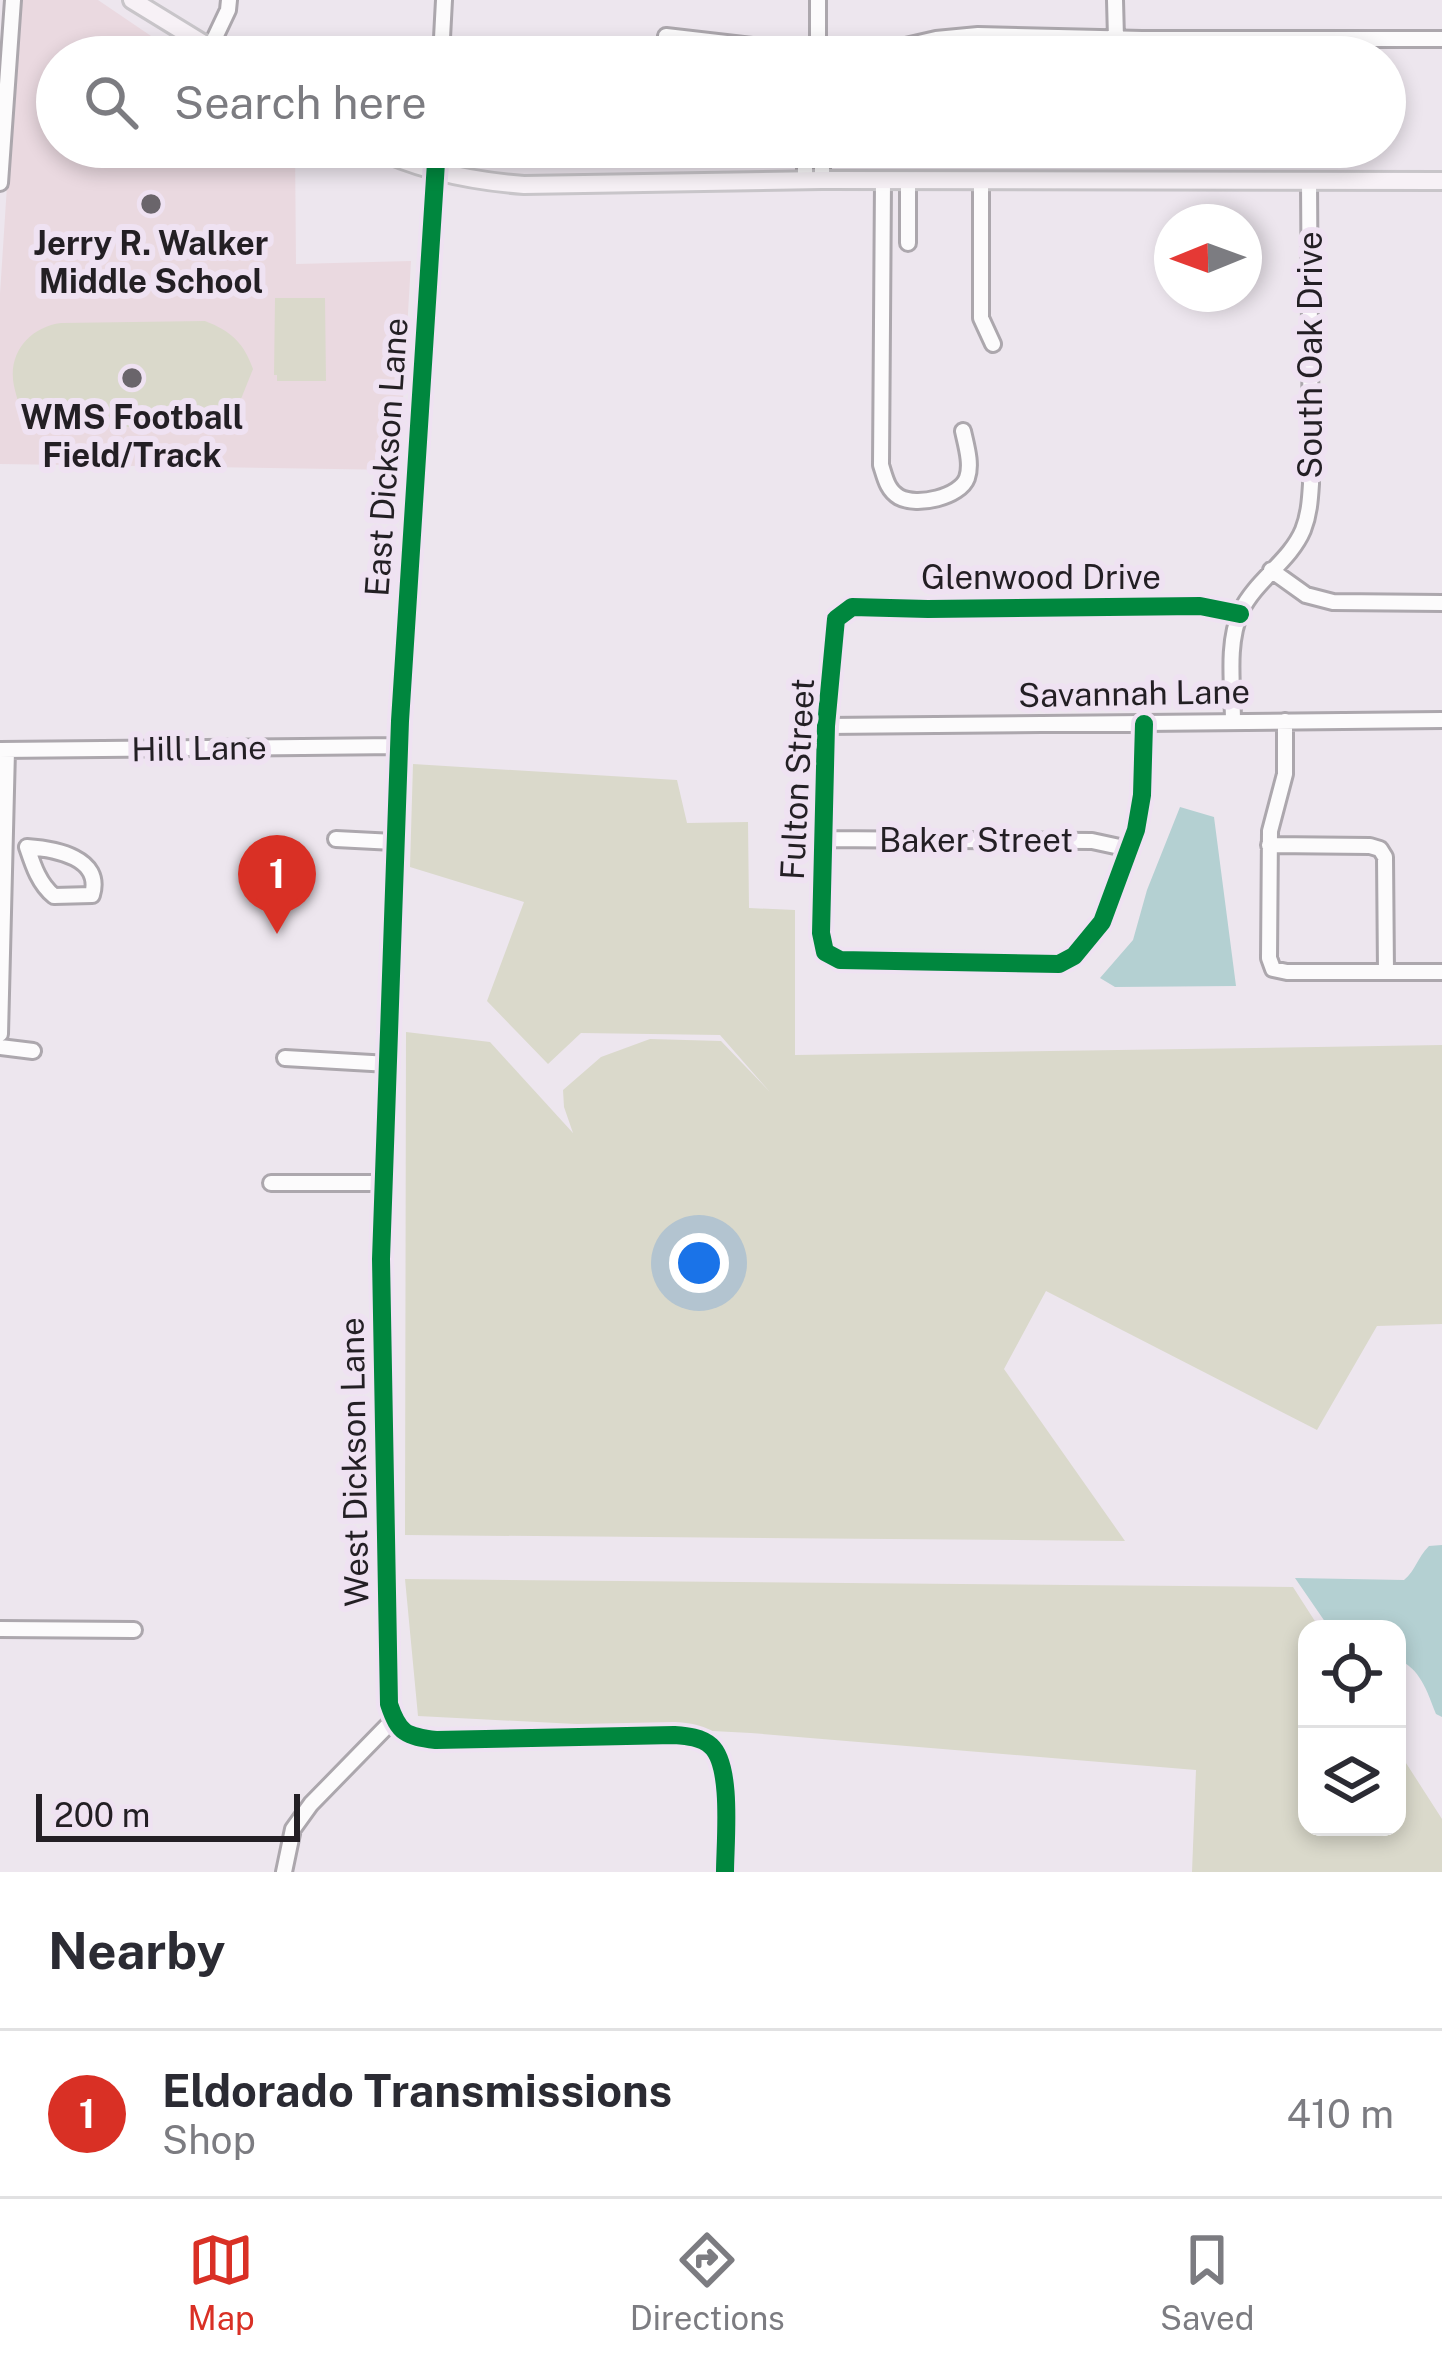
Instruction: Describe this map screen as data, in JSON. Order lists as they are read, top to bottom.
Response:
{
  "streets": {
    "street": [
      "South Oak Drive",
      "East Dickson Lane",
      "Glenwood Drive",
      "Savannah Lane",
      "Hill Lane",
      "Fulton Street",
      "Baker Street",
      "West Dickson Lane"
    ]
  },
  "crossings": [
    ["South Oak Drive", "Glenwood Drive"],
    ["South Oak Drive", "Savannah Lane"],
    ["East Dickson Lane", "Hill Lane"],
    ["East Dickson Lane", "West Dickson Lane"],
    ["Glenwood Drive", "Fulton Street"],
    ["Savannah Lane", "Fulton Street"],
    ["Hill Lane", "West Dickson Lane"],
    ["Fulton Street", "Baker Street"]
  ],
  "places": ["Jerry R. Walker Middle School", "WMS Football Field/Track"],
  "scale_bar": "200 m",
  "north": "left",
  "page": {
    "search": "Search here",
    "pins": "1",
    "scale": "200 m",
    "heading": "Nearby",
    "list": [
      {
        "mark": "1",
        "name": "Eldorado Transmissions",
        "note": "Shop",
        "value": "410 m"
      }
    ],
    "nav": ["Map", "Directions", "Saved"]
  }
}
